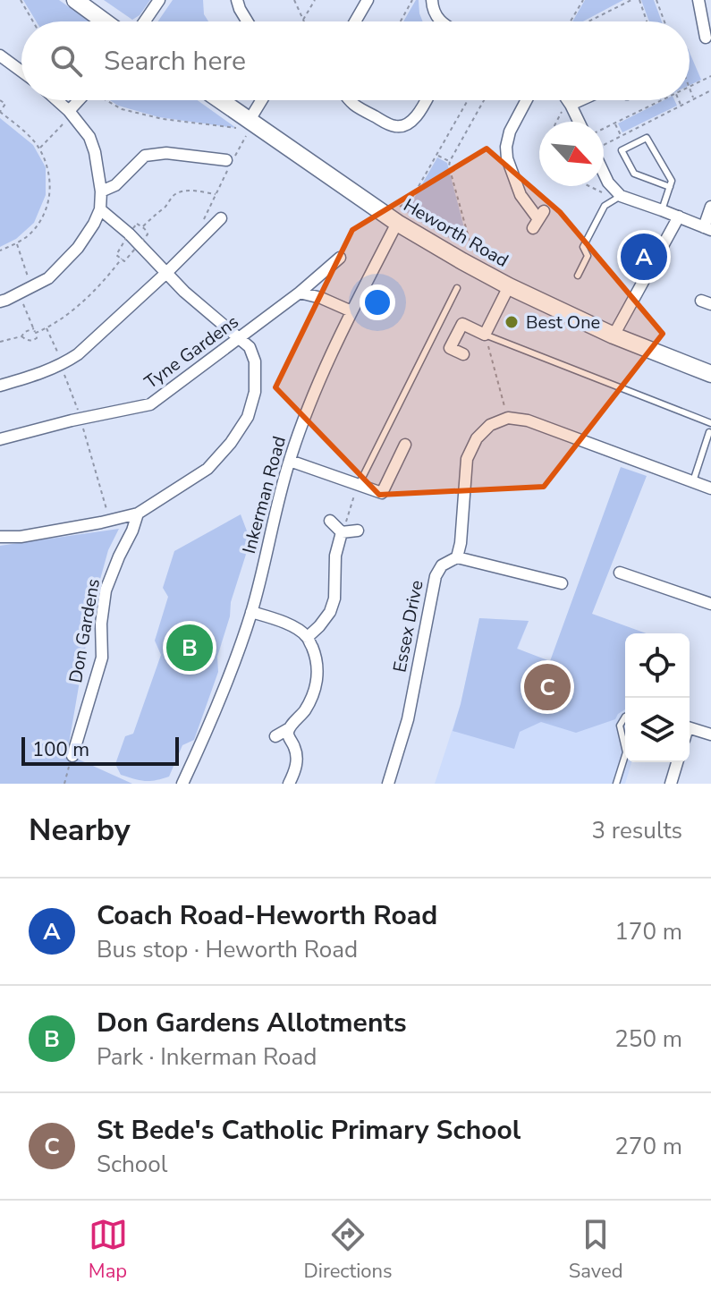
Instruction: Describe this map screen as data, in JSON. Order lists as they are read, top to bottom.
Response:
{
  "streets": {
    "street": [
      "Heworth Road",
      "Tyne Gardens",
      "Inkerman Road",
      "Essex Drive",
      "Don Gardens"
    ]
  },
  "crossings": [
    ["Heworth Road", "Inkerman Road"]
  ],
  "places": ["Best One"],
  "scale_bar": "100 m",
  "north": "bottom right",
  "page": {
    "search": "Search here",
    "pins": ["A", "B", "C"],
    "scale": "100 m",
    "heading": ["Nearby", "3 results"],
    "list": [
      {
        "mark": "A",
        "name": "Coach Road-Heworth Road",
        "note": "Bus stop · Heworth Road",
        "value": "170 m"
      },
      {
        "mark": "B",
        "name": "Don Gardens Allotments",
        "note": "Park · Inkerman Road",
        "value": "250 m"
      },
      {
        "mark": "C",
        "name": "St Bede's Catholic Primary School",
        "note": "School",
        "value": "270 m"
      }
    ],
    "nav": ["Map", "Directions", "Saved"]
  }
}
